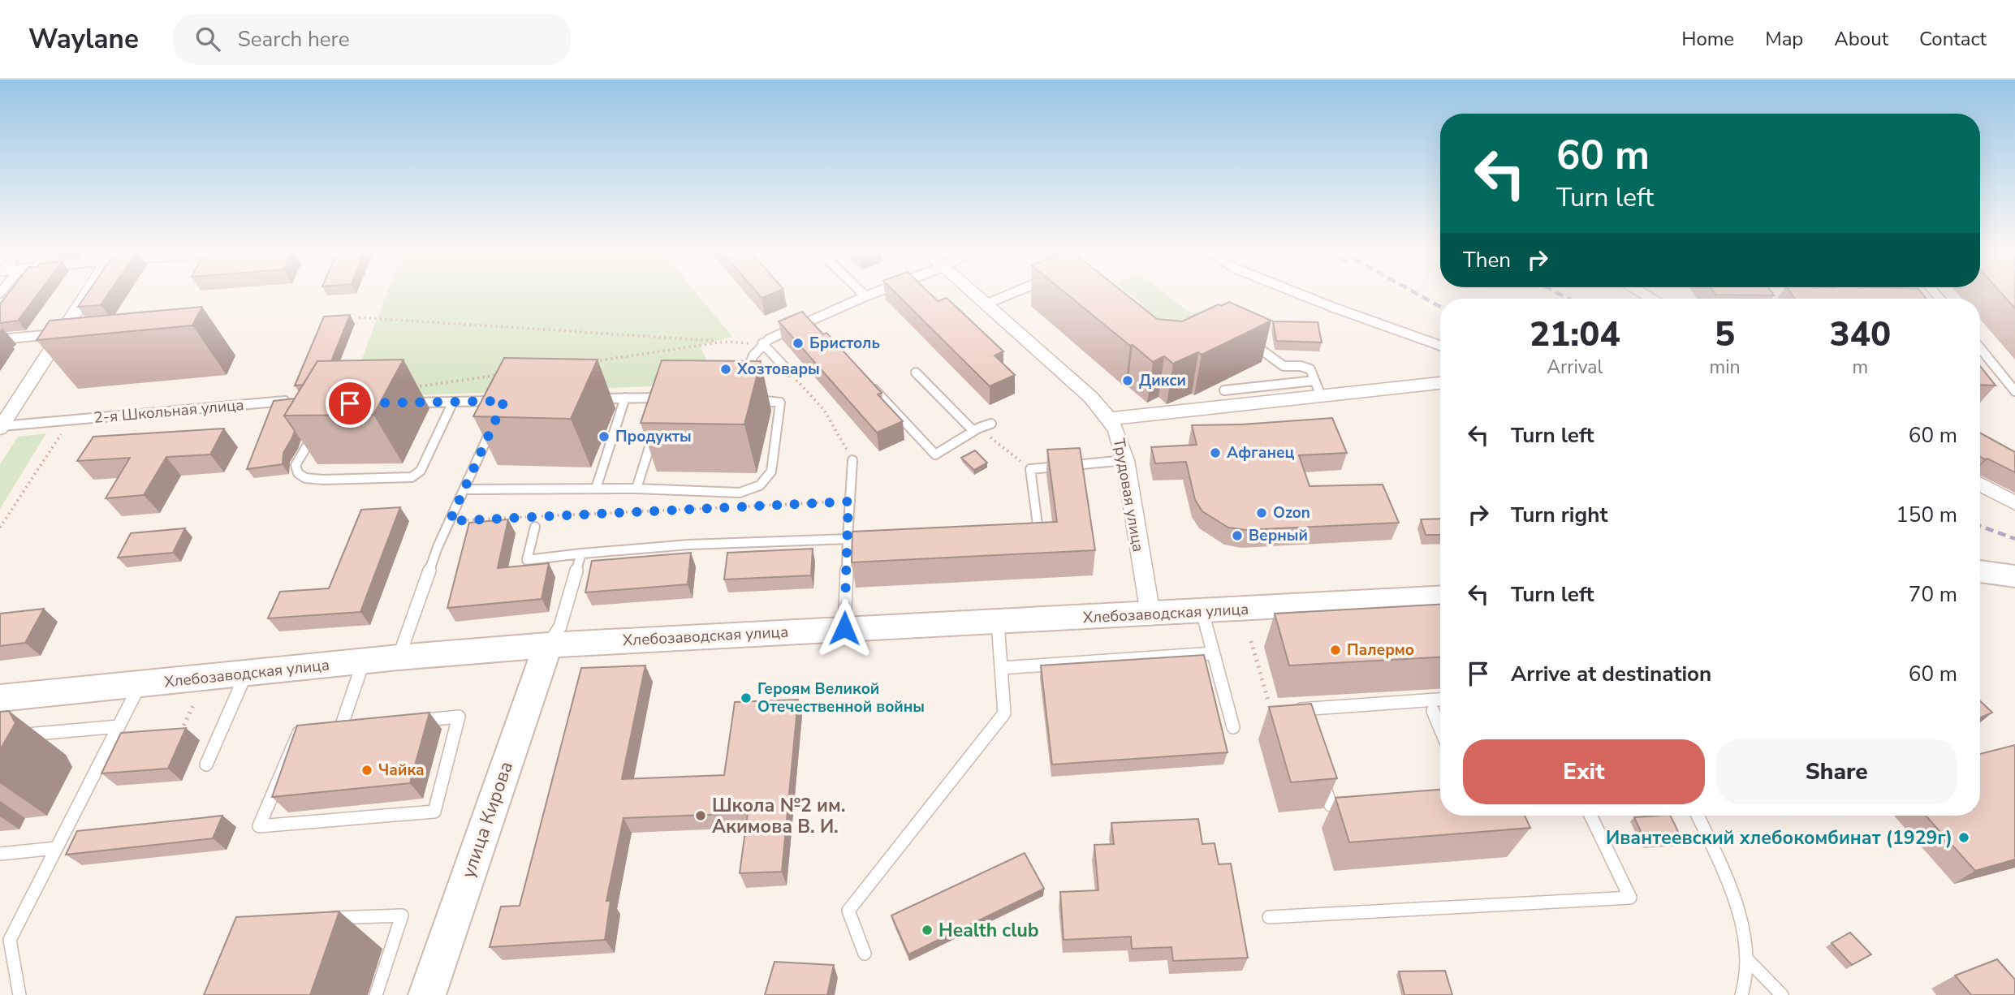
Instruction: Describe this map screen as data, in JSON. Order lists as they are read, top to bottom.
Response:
{
  "streets": {
    "main road": ["Хлебозаводская улица", "улица Кирова"],
    "street": ["Трудовая улица"],
    "lane": ["2-я Школьная улица"]
  },
  "crossings": [
    ["Трудовая улица", "Хлебозаводская улица"],
    ["Хлебозаводская улица", "улица Кирова"]
  ],
  "places": [
    "Бристоль",
    "Хозтовары",
    "Дикси",
    "Продукты",
    "Афганец",
    "Ozon",
    "Верный",
    "Палермо",
    "Героям Великой Отечественной войны",
    "Чайка",
    "Школа №2 им. Акимова В. И.",
    "Ивантеевский хлебокомбинат (1929г)",
    "Health club"
  ],
  "page": {
    "header": "Waylane",
    "search": "Search here",
    "nav": [
      "Home",
      "Map",
      "About",
      "Contact"
    ],
    "turn": ["60 m", "Turn left"],
    "then": "Then",
    "eta": [
      "21:04",
      "Arrival",
      "5",
      "min",
      "340",
      "m"
    ],
    "list": [
      {
        "name": "Turn left",
        "value": "60 m"
      },
      {
        "name": "Turn right",
        "value": "150 m"
      },
      {
        "name": "Turn left",
        "value": "70 m"
      },
      {
        "name": "Arrive at destination",
        "value": "60 m"
      }
    ],
    "buttons": ["Exit", "Share"]
  }
}
